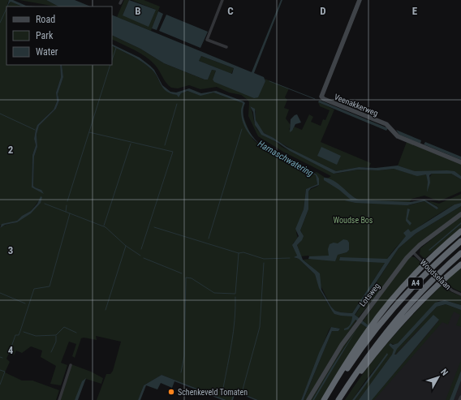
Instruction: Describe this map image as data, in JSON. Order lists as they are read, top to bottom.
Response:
{
  "streets": {
    "highway": ["A4"],
    "street": ["Veenakkerweg", "Woudselaan", "Lotsweg"]
  },
  "crossings": [
    ["Woudselaan", "A4"],
    ["Woudselaan", "Lotsweg"]
  ],
  "water": ["Harnaschwatering"],
  "parks": ["Woudse Bos"],
  "places": ["Schenkeveld Tomaten"],
  "legend": ["Road", "Park", "Water"],
  "north": "top right",
  "grid": {
    "columns": [
      "B",
      "C",
      "D",
      "E"
    ],
    "rows": ["2", "3", "4"]
  }
}
